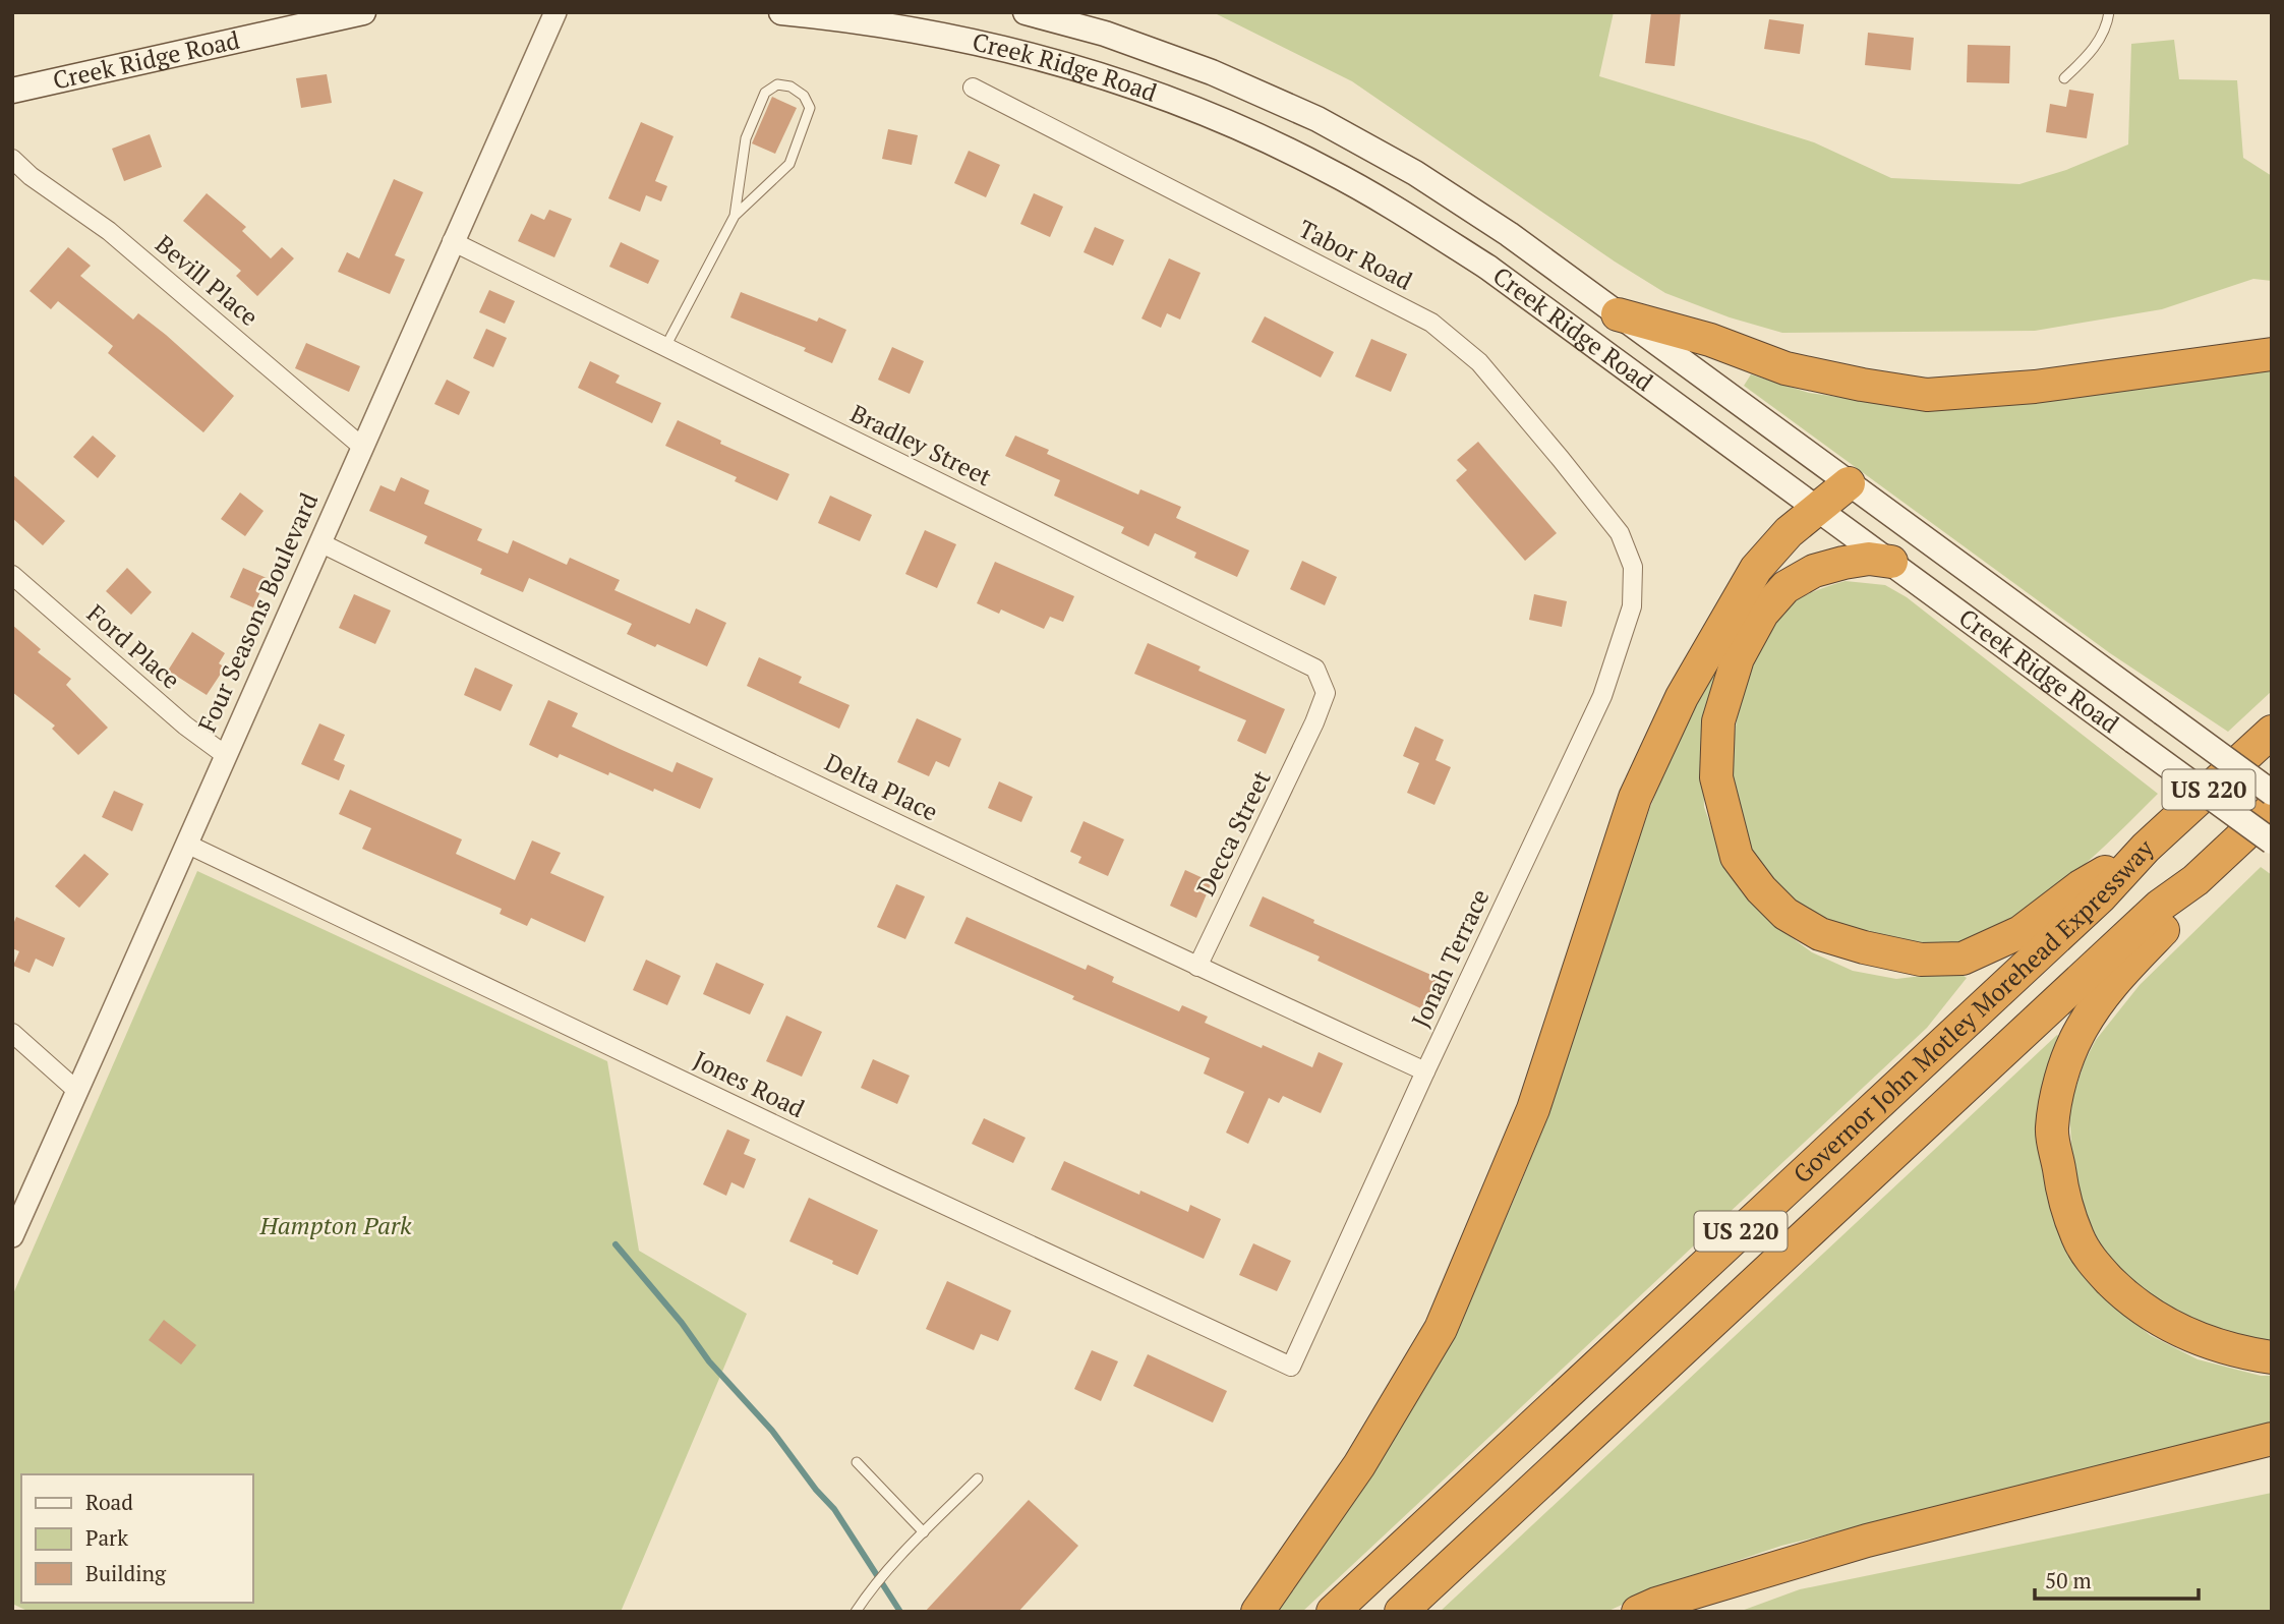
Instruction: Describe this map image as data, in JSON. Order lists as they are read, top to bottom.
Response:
{
  "streets": {
    "highway": ["US 220", "Governor John Motley Morehead Expressway"],
    "main road": ["Creek Ridge Road"],
    "street": [
      "Tabor Road",
      "Bevill Place",
      "Bradley Street",
      "Four Seasons Boulevard",
      "Ford Place",
      "Delta Place",
      "Decca Street",
      "Jonah Terrace",
      "Jones Road"
    ]
  },
  "crossings": [
    ["Tabor Road", "Jonah Terrace"],
    ["Bevill Place", "Four Seasons Boulevard"],
    ["Bradley Street", "Four Seasons Boulevard"],
    ["Bradley Street", "Decca Street"],
    ["Four Seasons Boulevard", "Ford Place"],
    ["Four Seasons Boulevard", "Delta Place"],
    ["Four Seasons Boulevard", "Jones Road"],
    ["Delta Place", "Decca Street"],
    ["Delta Place", "Jonah Terrace"],
    ["Jonah Terrace", "Jones Road"]
  ],
  "parks": ["Hampton Park"],
  "legend": ["Road", "Park", "Building"],
  "scale_bar": "50 m"
}
